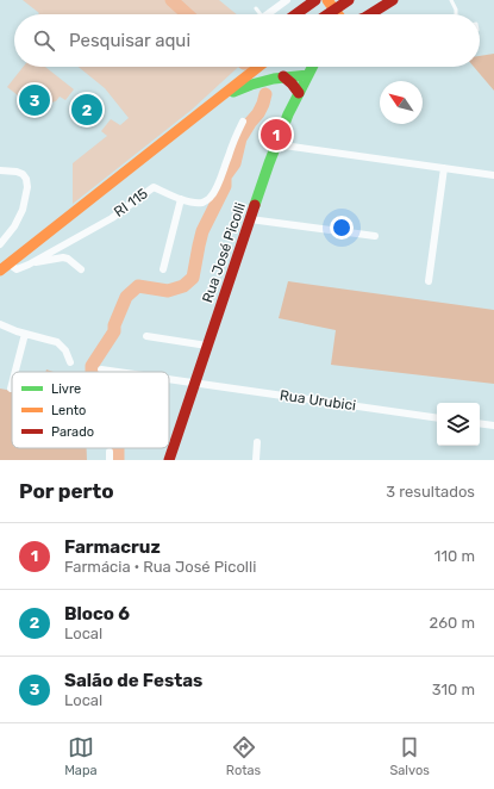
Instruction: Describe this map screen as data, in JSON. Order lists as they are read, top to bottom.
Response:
{
  "streets": {
    "main road": ["Rua José Picolli"],
    "street": ["RI 115", "Rua Urubici"]
  },
  "crossings": [
    ["Rua José Picolli", "Rua Urubici"]
  ],
  "legend": ["Livre", "Lento", "Parado"],
  "north": "top left",
  "page": {
    "search": "Pesquisar aqui",
    "pins": ["3", "2", "1"],
    "heading": ["Por perto", "3 resultados"],
    "list": [
      {
        "mark": "1",
        "name": "Farmacruz",
        "note": "Farmácia · Rua José Picolli",
        "value": "110 m"
      },
      {
        "mark": "2",
        "name": "Bloco 6",
        "note": "Local",
        "value": "260 m"
      },
      {
        "mark": "3",
        "name": "Salão de Festas",
        "note": "Local",
        "value": "310 m"
      }
    ],
    "nav": ["Mapa", "Rotas", "Salvos"]
  }
}
